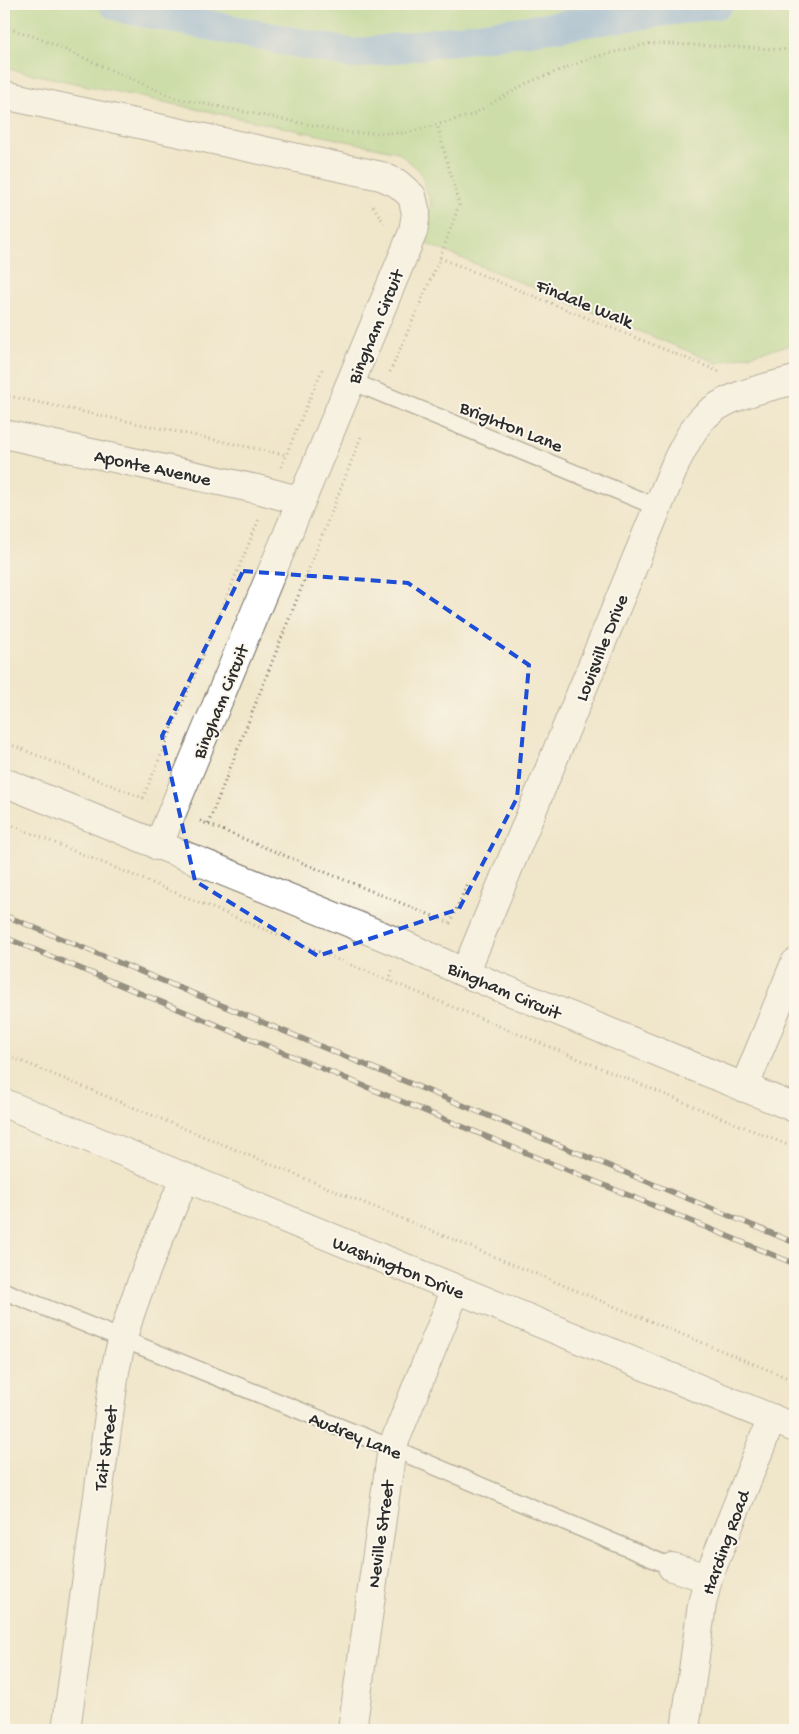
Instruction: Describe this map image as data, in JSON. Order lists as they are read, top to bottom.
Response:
{
  "streets": {
    "street": [
      "Bingham Circuit",
      "Aponte Avenue",
      "Louisville Drive",
      "Washington Drive",
      "Audrey Lane",
      "Tait Street",
      "Neville Street",
      "Harding Road"
    ],
    "lane": ["Brighton Lane"],
    "path": ["Findale Walk"]
  },
  "crossings": [
    ["Bingham Circuit", "Brighton Lane"],
    ["Bingham Circuit", "Aponte Avenue"],
    ["Bingham Circuit", "Louisville Drive"],
    ["Brighton Lane", "Louisville Drive"],
    ["Washington Drive", "Tait Street"],
    ["Washington Drive", "Neville Street"],
    ["Washington Drive", "Harding Road"],
    ["Audrey Lane", "Tait Street"],
    ["Audrey Lane", "Neville Street"],
    ["Audrey Lane", "Harding Road"]
  ]
}
